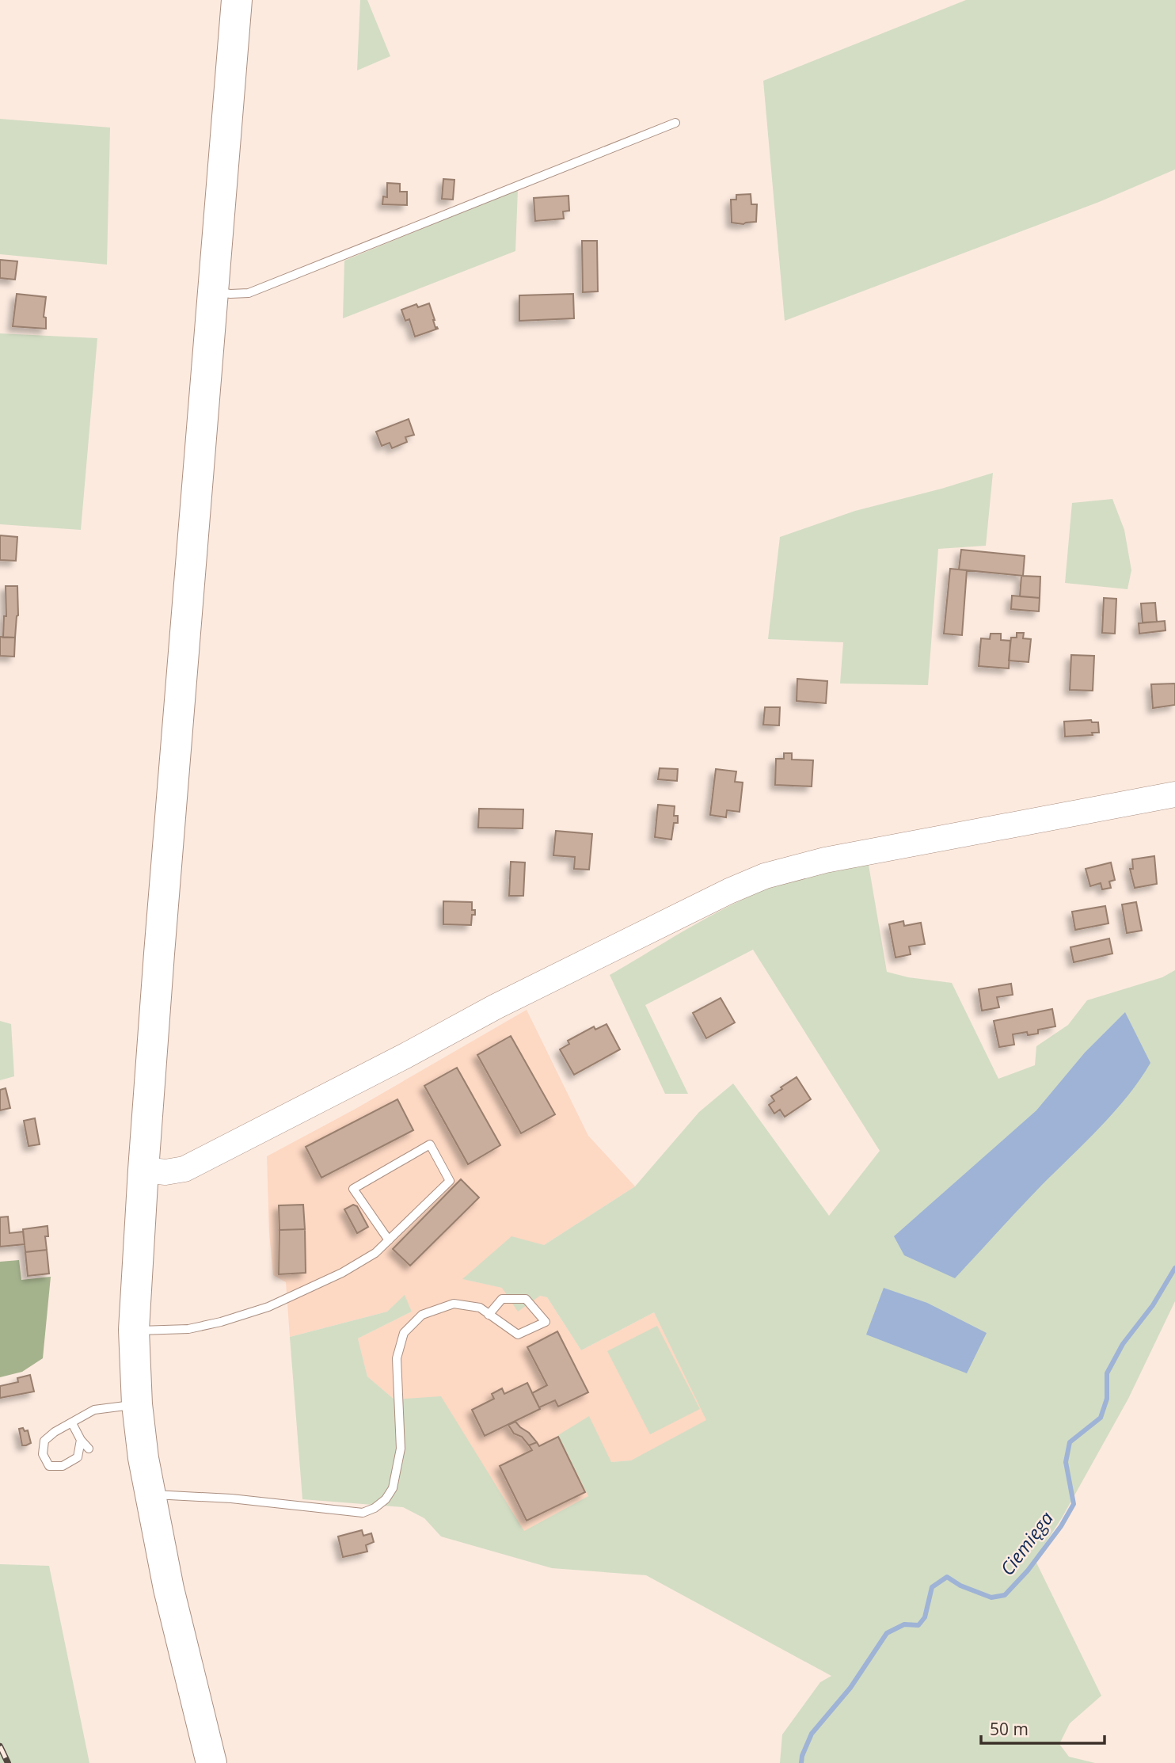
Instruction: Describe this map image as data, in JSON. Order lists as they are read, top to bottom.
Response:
{
  "water": ["Ciemięga"],
  "scale_bar": "50 m"
}
